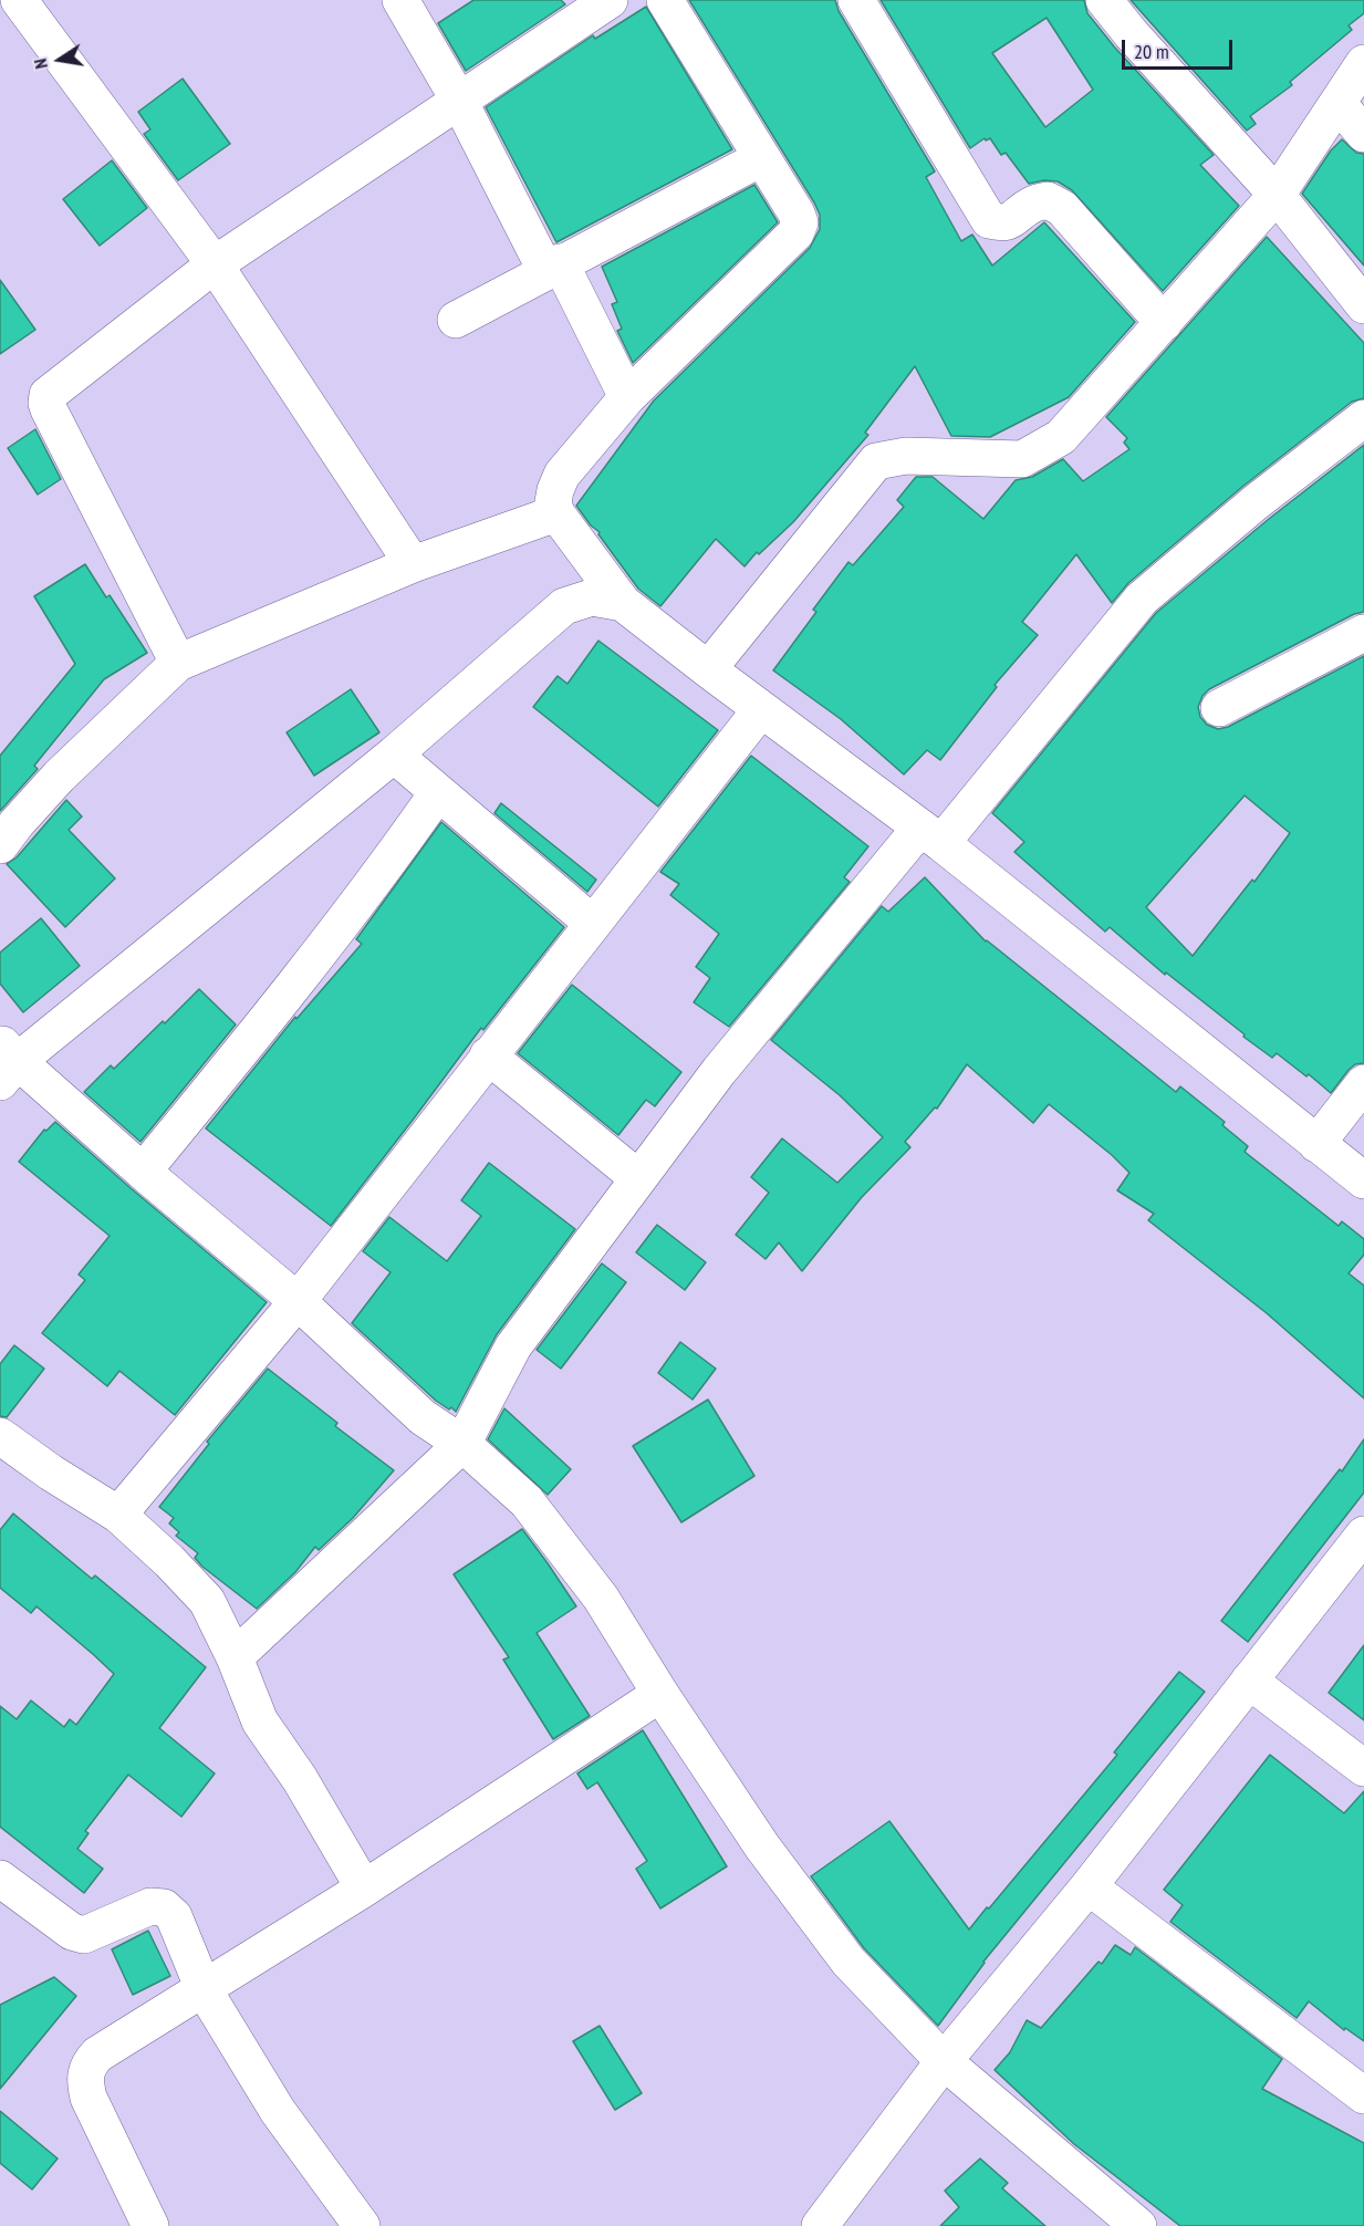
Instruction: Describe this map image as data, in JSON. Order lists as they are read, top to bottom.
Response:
{
  "scale_bar": "20 m",
  "north": "left"
}
